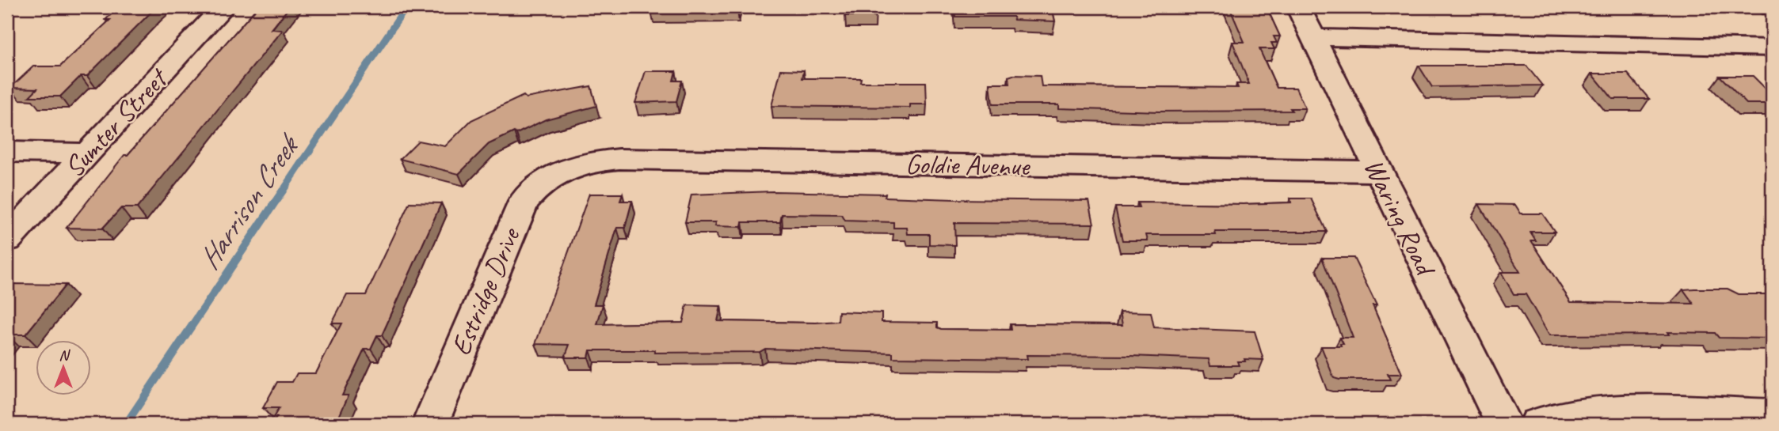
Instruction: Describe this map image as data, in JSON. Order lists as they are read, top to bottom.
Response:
{
  "streets": {
    "street": [
      "Sumter Street",
      "Goldie Avenue",
      "Waring Road",
      "Estridge Drive"
    ]
  },
  "crossings": [
    ["Goldie Avenue", "Waring Road"],
    ["Goldie Avenue", "Estridge Drive"]
  ],
  "water": ["Harrison Creek"],
  "north": "top"
}
